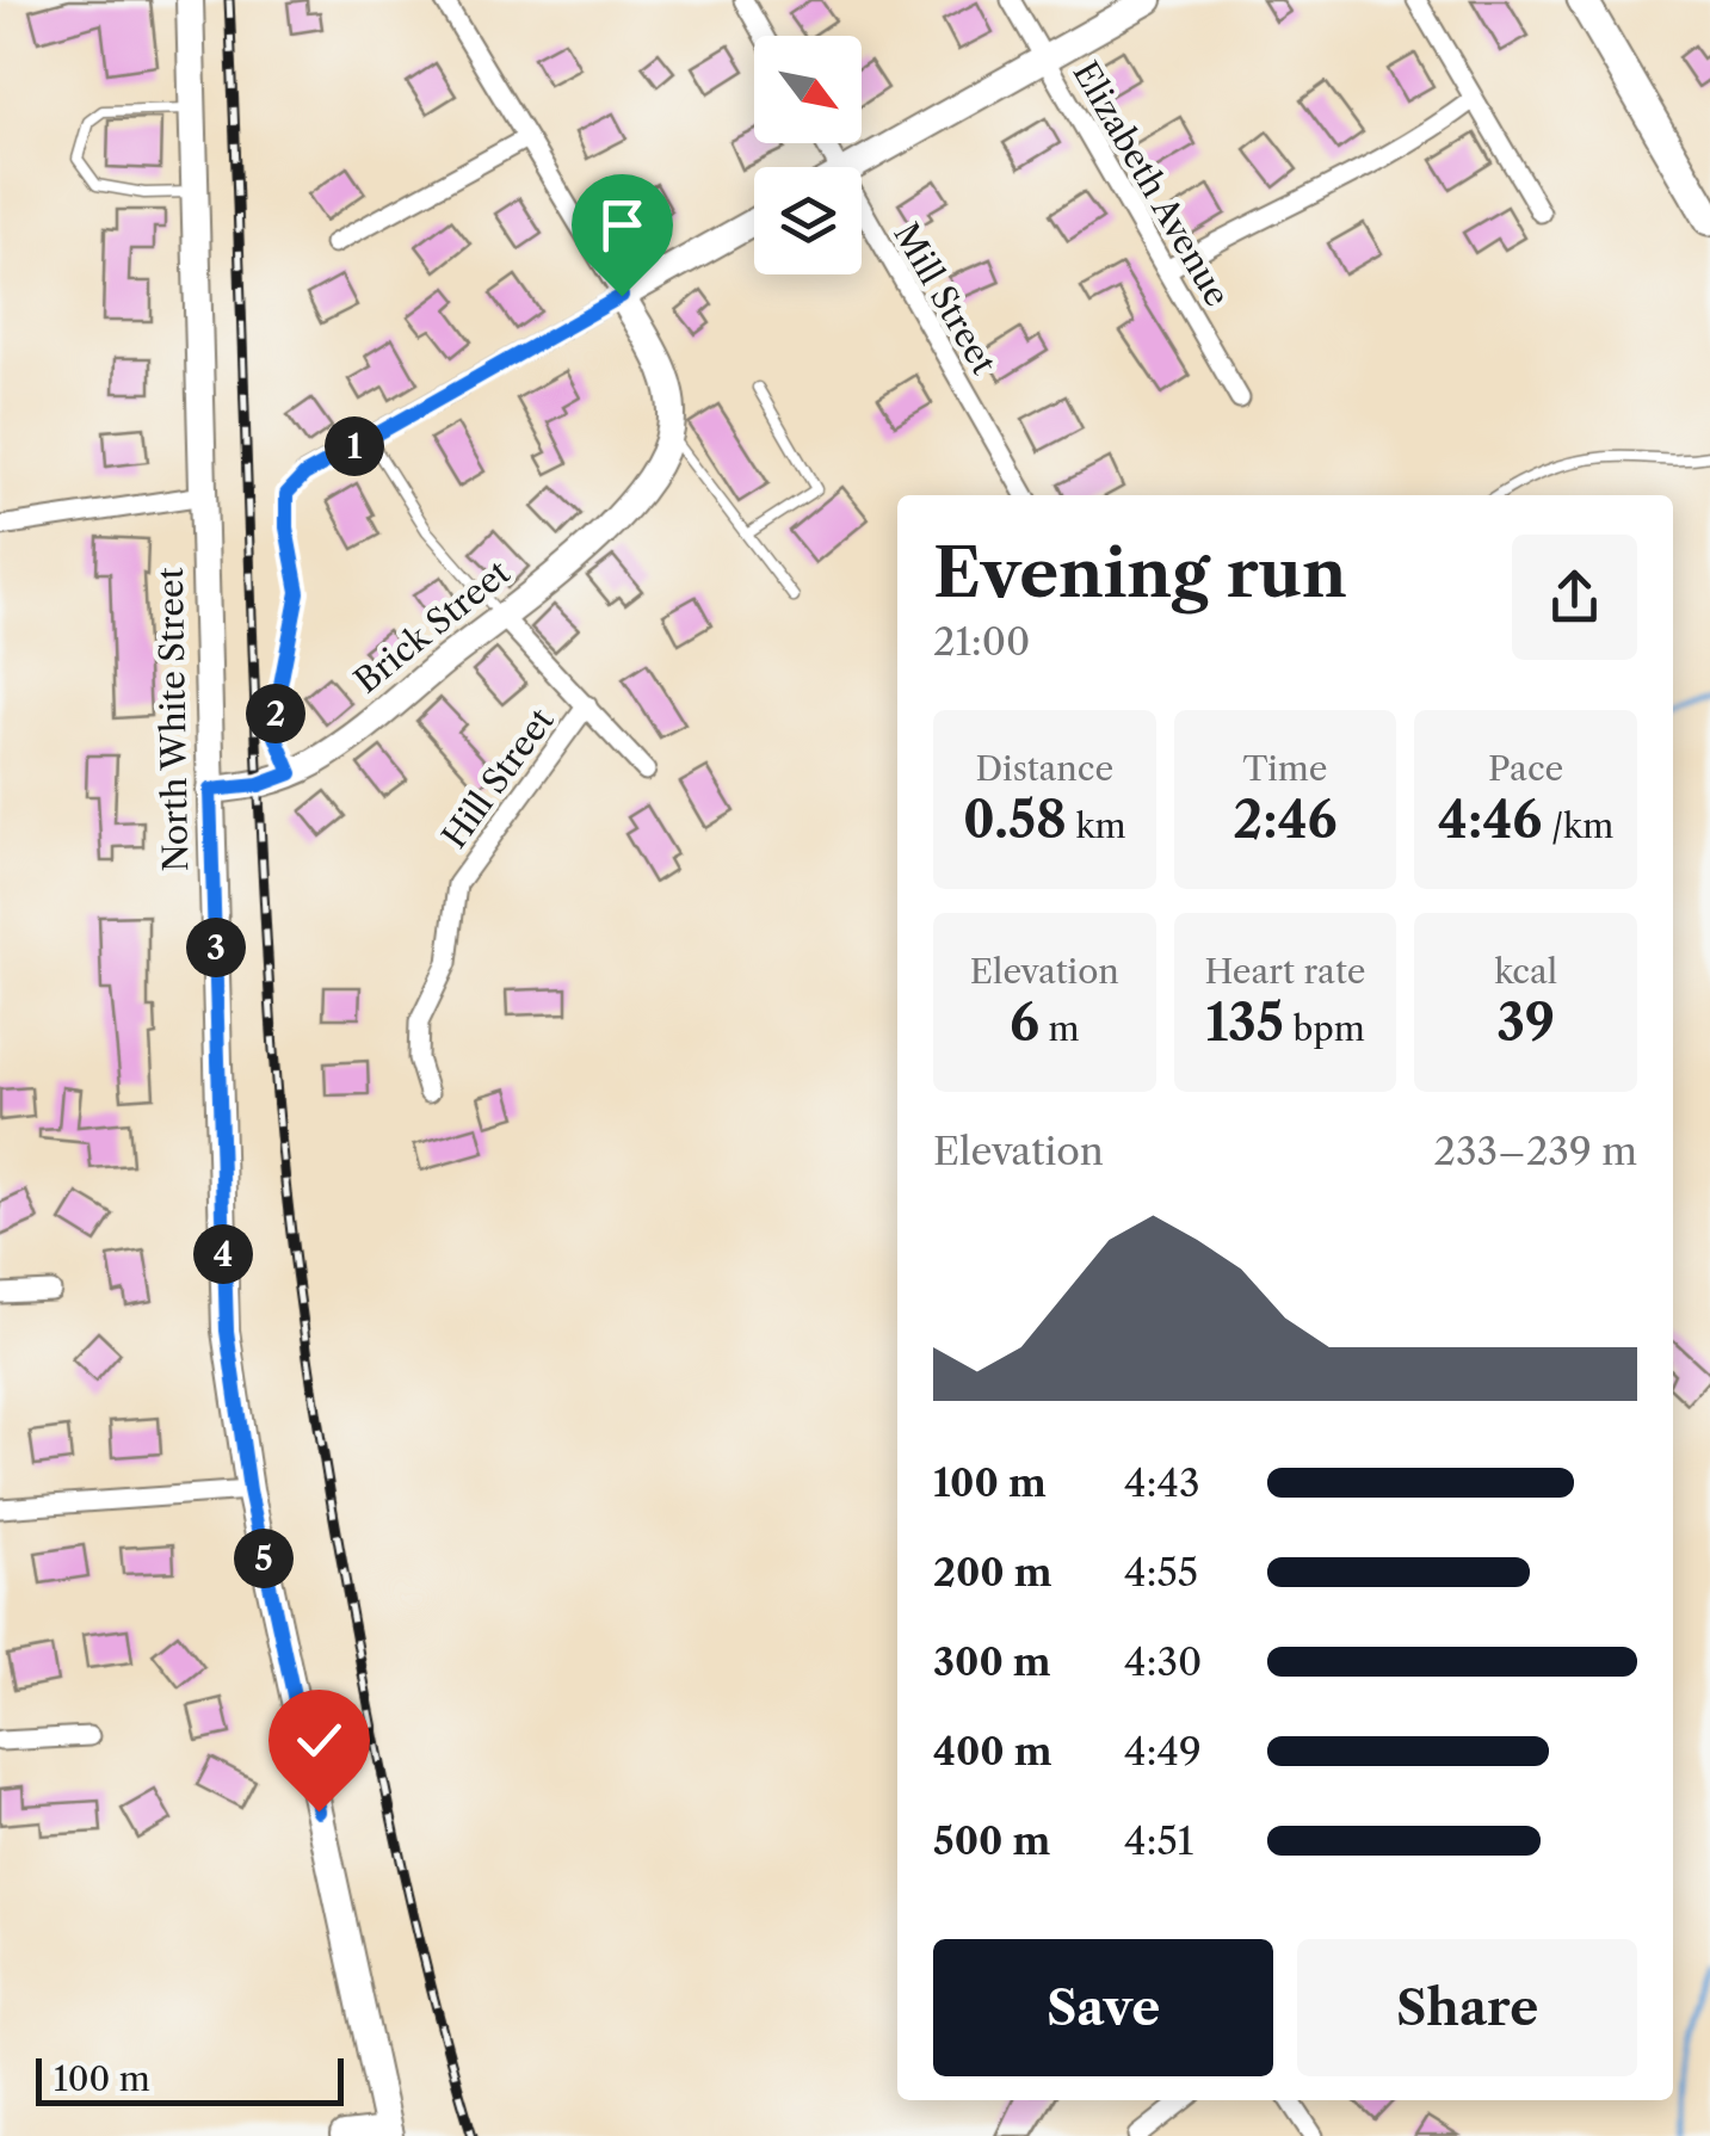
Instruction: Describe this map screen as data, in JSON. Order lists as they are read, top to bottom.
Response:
{
  "streets": {
    "main road": ["Brick Street", "North White Street"],
    "street": ["Elizabeth Avenue", "Mill Street", "Hill Street"]
  },
  "crossings": [
    ["Brick Street", "North White Street"]
  ],
  "scale_bar": "100 m",
  "north": "bottom right",
  "page": {
    "pins": [
      "1",
      "2",
      "3",
      "4",
      "5"
    ],
    "heading": ["Evening run", "21:00"],
    "stats": [
      ["Distance", "0.58 km"],
      ["Time", "2:46"],
      ["Pace", "4:46 /km"],
      ["Elevation", "6 m"],
      ["Heart rate", "135 bpm"],
      ["kcal", "39"]
    ],
    "chart": ["Elevation", "233–239 m"],
    "list": [
      {
        "name": "100 m",
        "note": "4:43"
      },
      {
        "name": "200 m",
        "note": "4:55"
      },
      {
        "name": "300 m",
        "note": "4:30"
      },
      {
        "name": "400 m",
        "note": "4:49"
      },
      {
        "name": "500 m",
        "note": "4:51"
      }
    ],
    "buttons": ["Save", "Share"],
    "scale": "100 m"
  }
}
